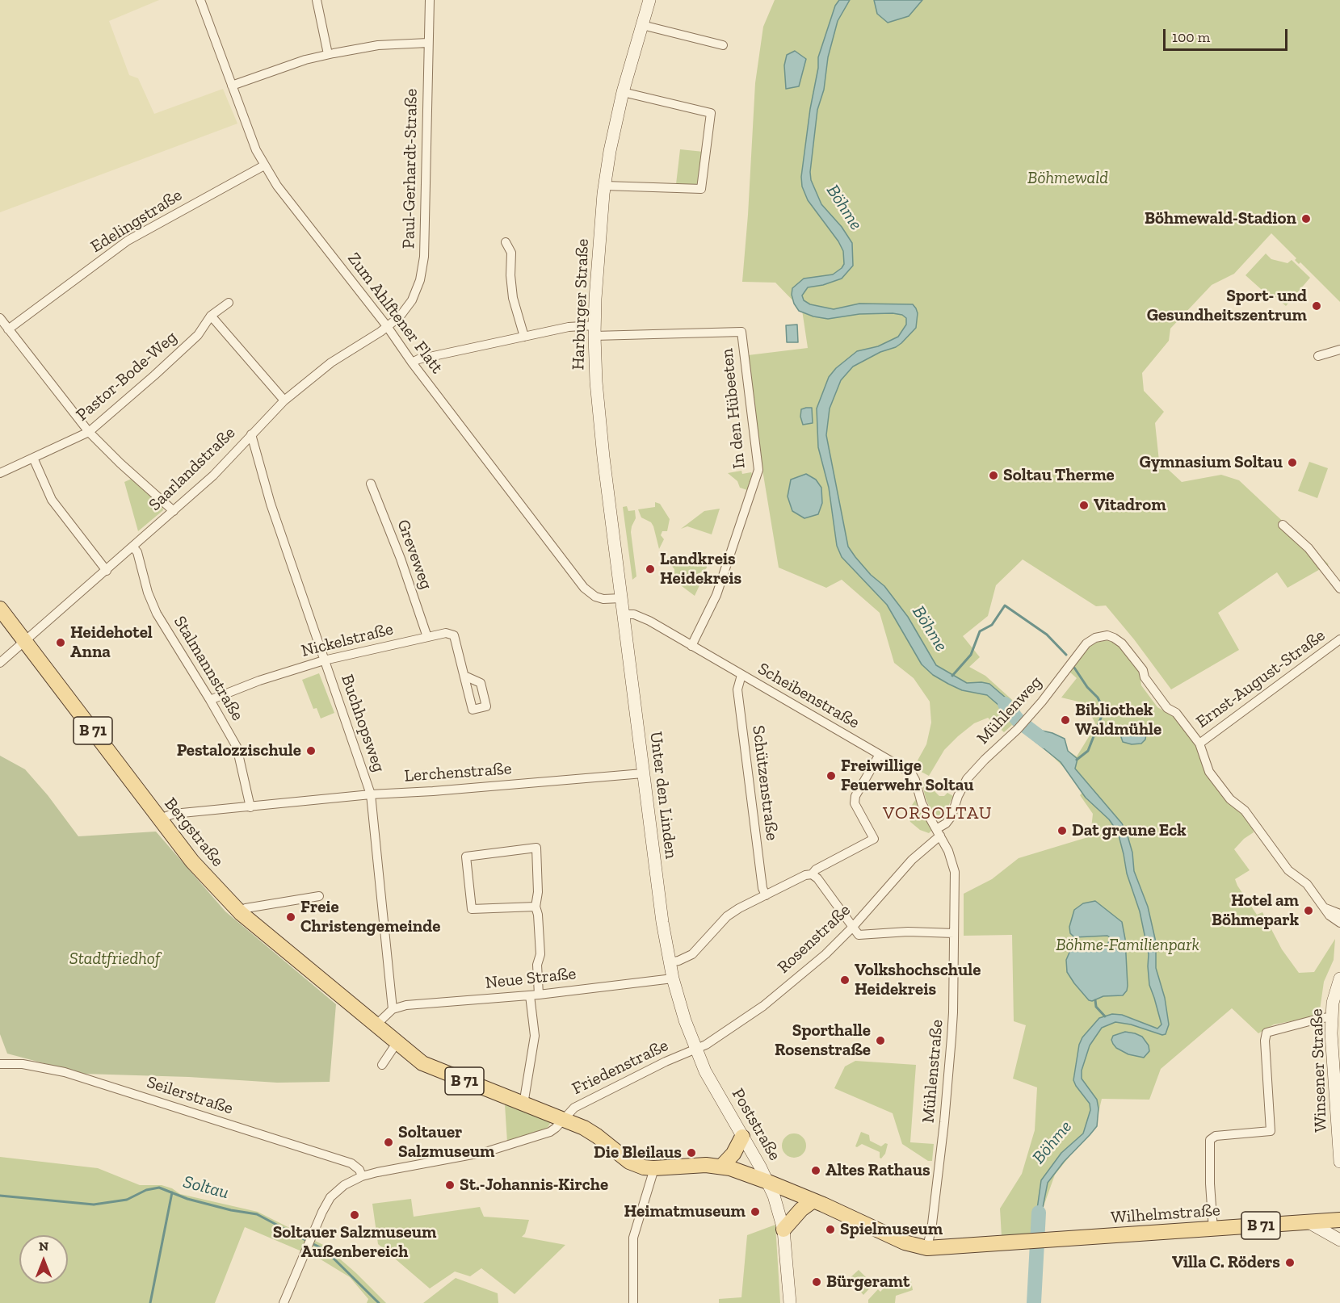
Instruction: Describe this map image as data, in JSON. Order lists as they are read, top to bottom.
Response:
{
  "streets": {
    "main road": [
      "Harburger Straße",
      "B 71",
      "Unter den Linden",
      "Bergstraße",
      "Winsener Straße",
      "Poststraße",
      "Wilhelmstraße"
    ],
    "street": [
      "Paul-Gerhardt-Straße",
      "Edelingstraße",
      "Zum Ahlftener Flatt",
      "Pastor-Bode-Weg",
      "In den Hübeeten",
      "Saarlandstraße",
      "Greveweg",
      "Nickelstraße",
      "Stalmannstraße",
      "Ernst-August-Straße",
      "Scheibenstraße",
      "Mühlenweg",
      "Buchhopsweg",
      "Lerchenstraße",
      "Schützenstraße",
      "Rosenstraße",
      "Neue Straße",
      "Friedenstraße",
      "Mühlenstraße",
      "Seilerstraße"
    ]
  },
  "crossings": [
    ["Paul-Gerhardt-Straße", "Zum Ahlftener Flatt"],
    ["Paul-Gerhardt-Straße", "Saarlandstraße"],
    ["Edelingstraße", "Zum Ahlftener Flatt"],
    ["Harburger Straße", "Zum Ahlftener Flatt"],
    ["Harburger Straße", "In den Hübeeten"],
    ["Harburger Straße", "Scheibenstraße"],
    ["Harburger Straße", "Unter den Linden"],
    ["Zum Ahlftener Flatt", "Saarlandstraße"],
    ["In den Hübeeten", "Scheibenstraße"],
    ["Saarlandstraße", "Stalmannstraße"],
    ["Saarlandstraße", "Buchhopsweg"],
    ["Saarlandstraße", "Bergstraße"],
    ["Greveweg", "Nickelstraße"],
    ["Nickelstraße", "Stalmannstraße"],
    ["Nickelstraße", "Buchhopsweg"],
    ["Stalmannstraße", "Lerchenstraße"],
    ["Ernst-August-Straße", "Mühlenweg"],
    ["Scheibenstraße", "Mühlenweg"],
    ["Scheibenstraße", "Schützenstraße"],
    ["Scheibenstraße", "Unter den Linden"],
    ["Scheibenstraße", "Rosenstraße"],
    ["Scheibenstraße", "Mühlenstraße"],
    ["Mühlenweg", "Rosenstraße"],
    ["Mühlenweg", "Mühlenstraße"],
    ["Buchhopsweg", "Lerchenstraße"],
    ["Buchhopsweg", "Neue Straße"],
    ["B 71", "Bergstraße"],
    ["B 71", "Friedenstraße"],
    ["B 71", "Poststraße"],
    ["Lerchenstraße", "Unter den Linden"],
    ["Lerchenstraße", "Bergstraße"],
    ["Unter den Linden", "Neue Straße"],
    ["Unter den Linden", "Poststraße"],
    ["Bergstraße", "Friedenstraße"],
    ["Rosenstraße", "Friedenstraße"],
    ["Rosenstraße", "Mühlenstraße"],
    ["Rosenstraße", "Poststraße"],
    ["Neue Straße", "Poststraße"],
    ["Friedenstraße", "Seilerstraße"],
    ["Friedenstraße", "Poststraße"],
    ["Mühlenstraße", "Poststraße"],
    ["Mühlenstraße", "Wilhelmstraße"],
    ["Poststraße", "Wilhelmstraße"]
  ],
  "districts": ["VORSOLTAU"],
  "water": ["Böhme", "Soltau"],
  "parks": ["Böhmewald", "Böhme-Familienpark", "Stadtfriedhof"],
  "places": [
    "Böhmewald-Stadion",
    "Sport- und Gesundheitszentrum",
    "Gymnasium Soltau",
    "Soltau Therme",
    "Vitadrom",
    "Landkreis Heidekreis",
    "Heidehotel Anna",
    "Bibliothek Waldmühle",
    "Pestalozzischule",
    "Freiwillige Feuerwehr Soltau",
    "Dat greune Eck",
    "Hotel am Böhmepark",
    "Freie Christengemeinde",
    "Volkshochschule Heidekreis",
    "Sporthalle Rosenstraße",
    "Soltauer Salzmuseum",
    "Die Bleilaus",
    "Altes Rathaus",
    "St.-Johannis-Kirche",
    "Heimatmuseum",
    "Soltauer Salzmuseum Außenbereich",
    "Spielmuseum",
    "Villa C. Röders",
    "Bürgeramt"
  ],
  "scale_bar": "100 m",
  "north": "top"
}
